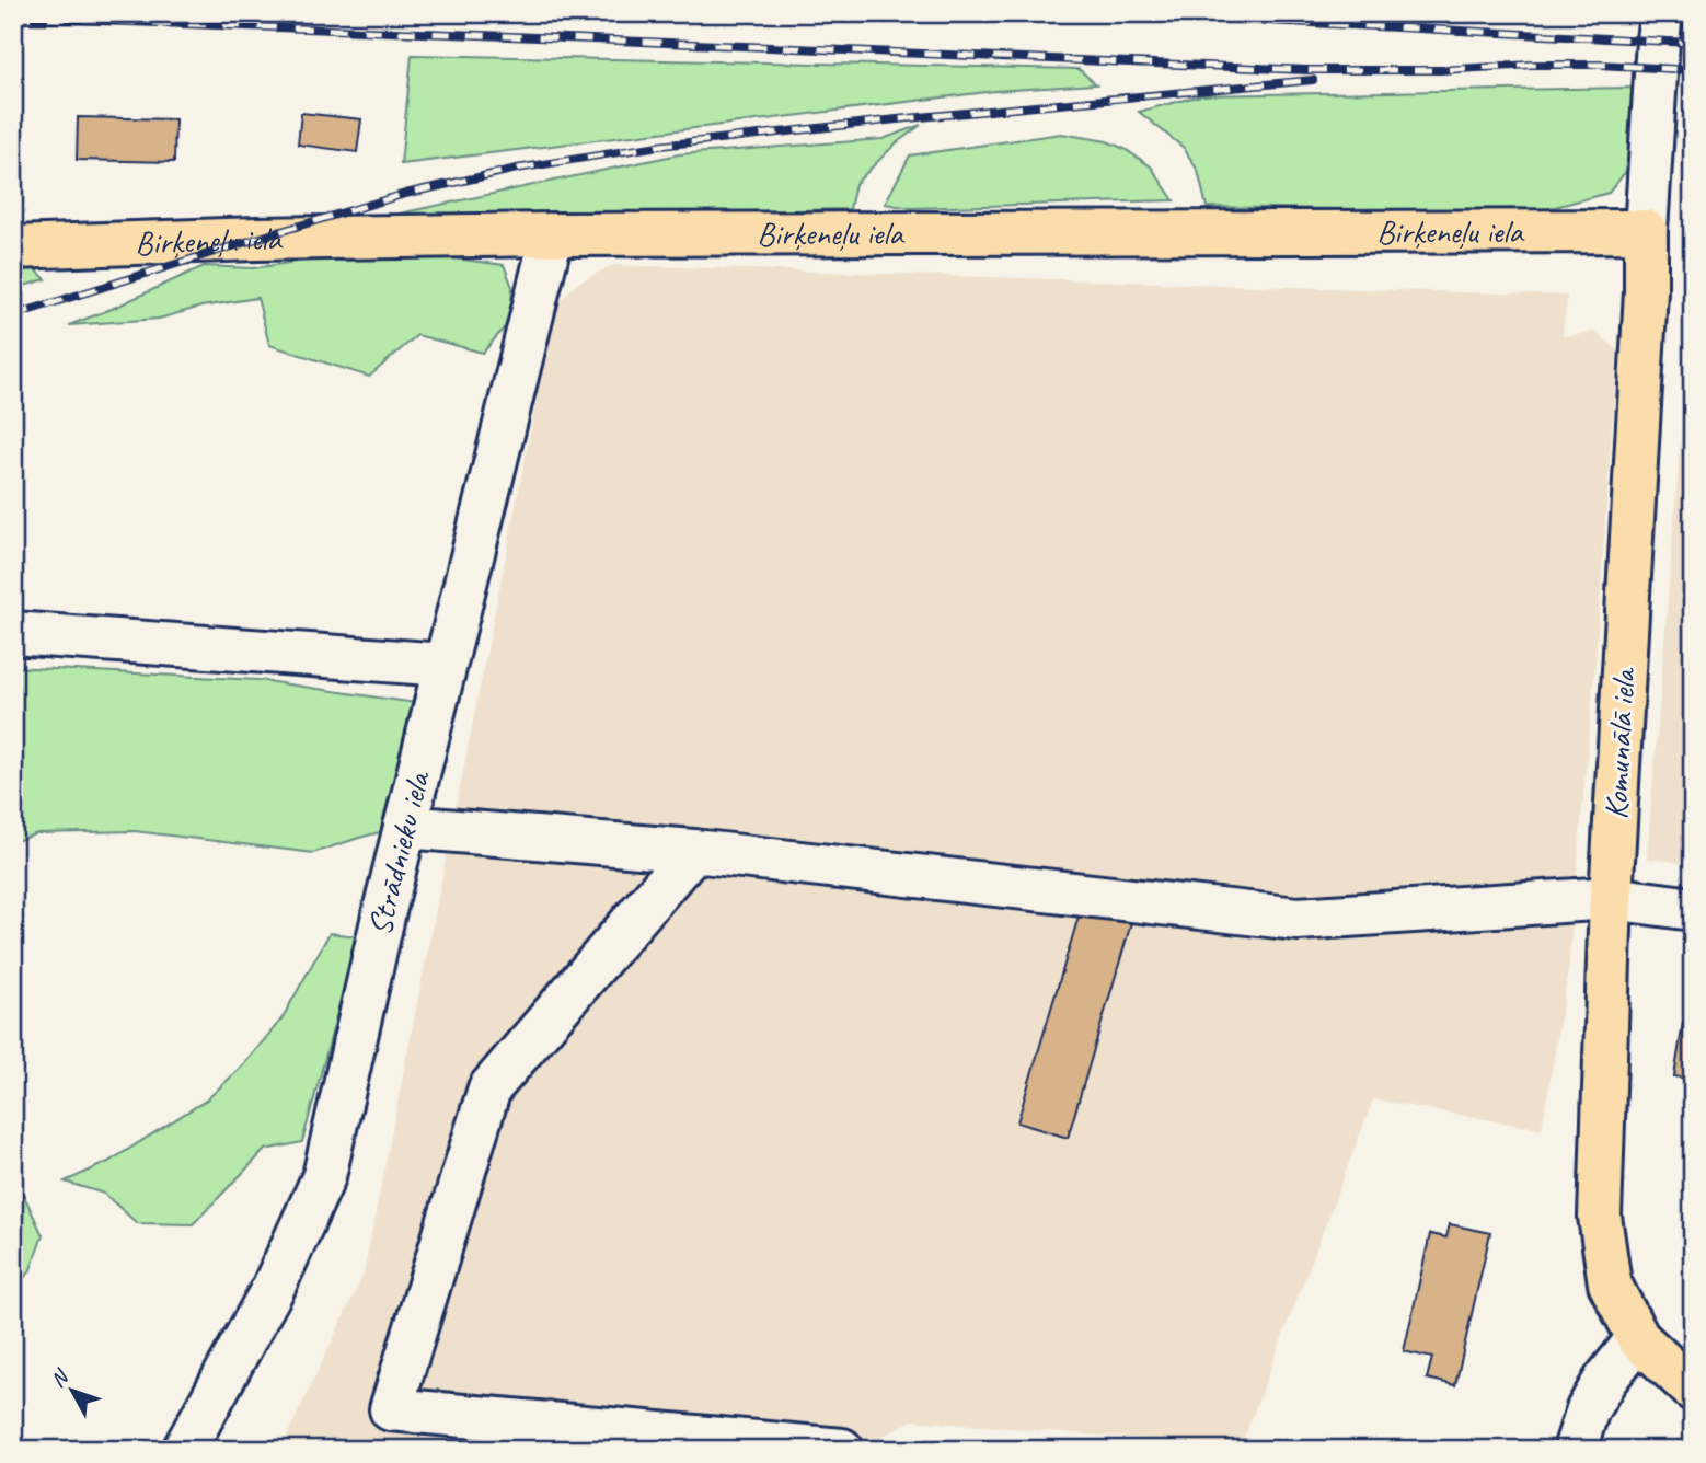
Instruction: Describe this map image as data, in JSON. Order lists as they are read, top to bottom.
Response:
{
  "streets": {
    "main road": ["Birķeneļu iela", "Komunālā iela"],
    "street": ["Strādnieku iela"]
  },
  "crossings": [
    ["Birķeneļu iela", "Komunālā iela"],
    ["Birķeneļu iela", "Strādnieku iela"]
  ],
  "north": "top left"
}
